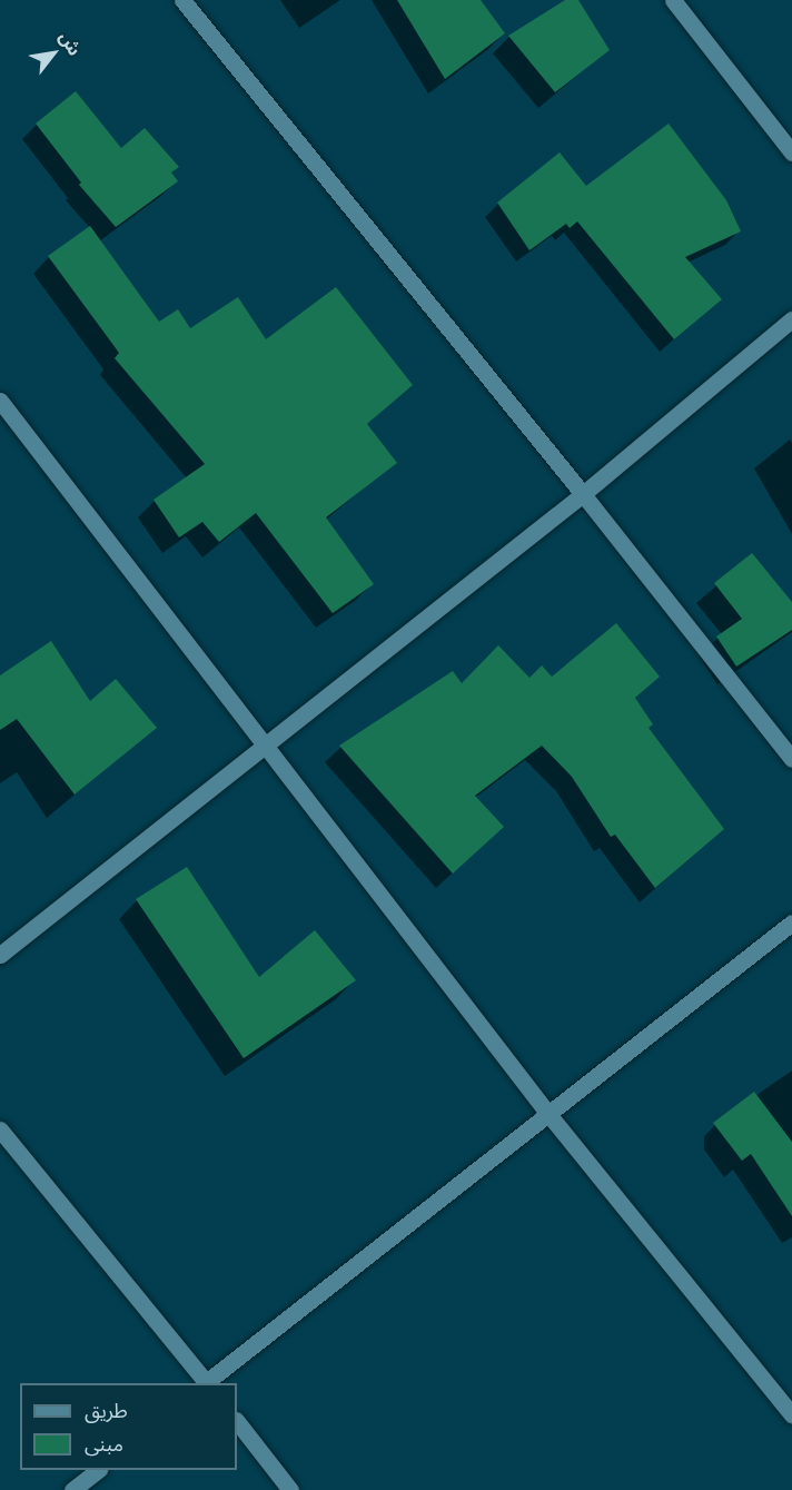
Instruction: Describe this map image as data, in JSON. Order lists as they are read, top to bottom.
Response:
{
  "legend": ["طريق", "مبنى"],
  "north": "top right"
}
